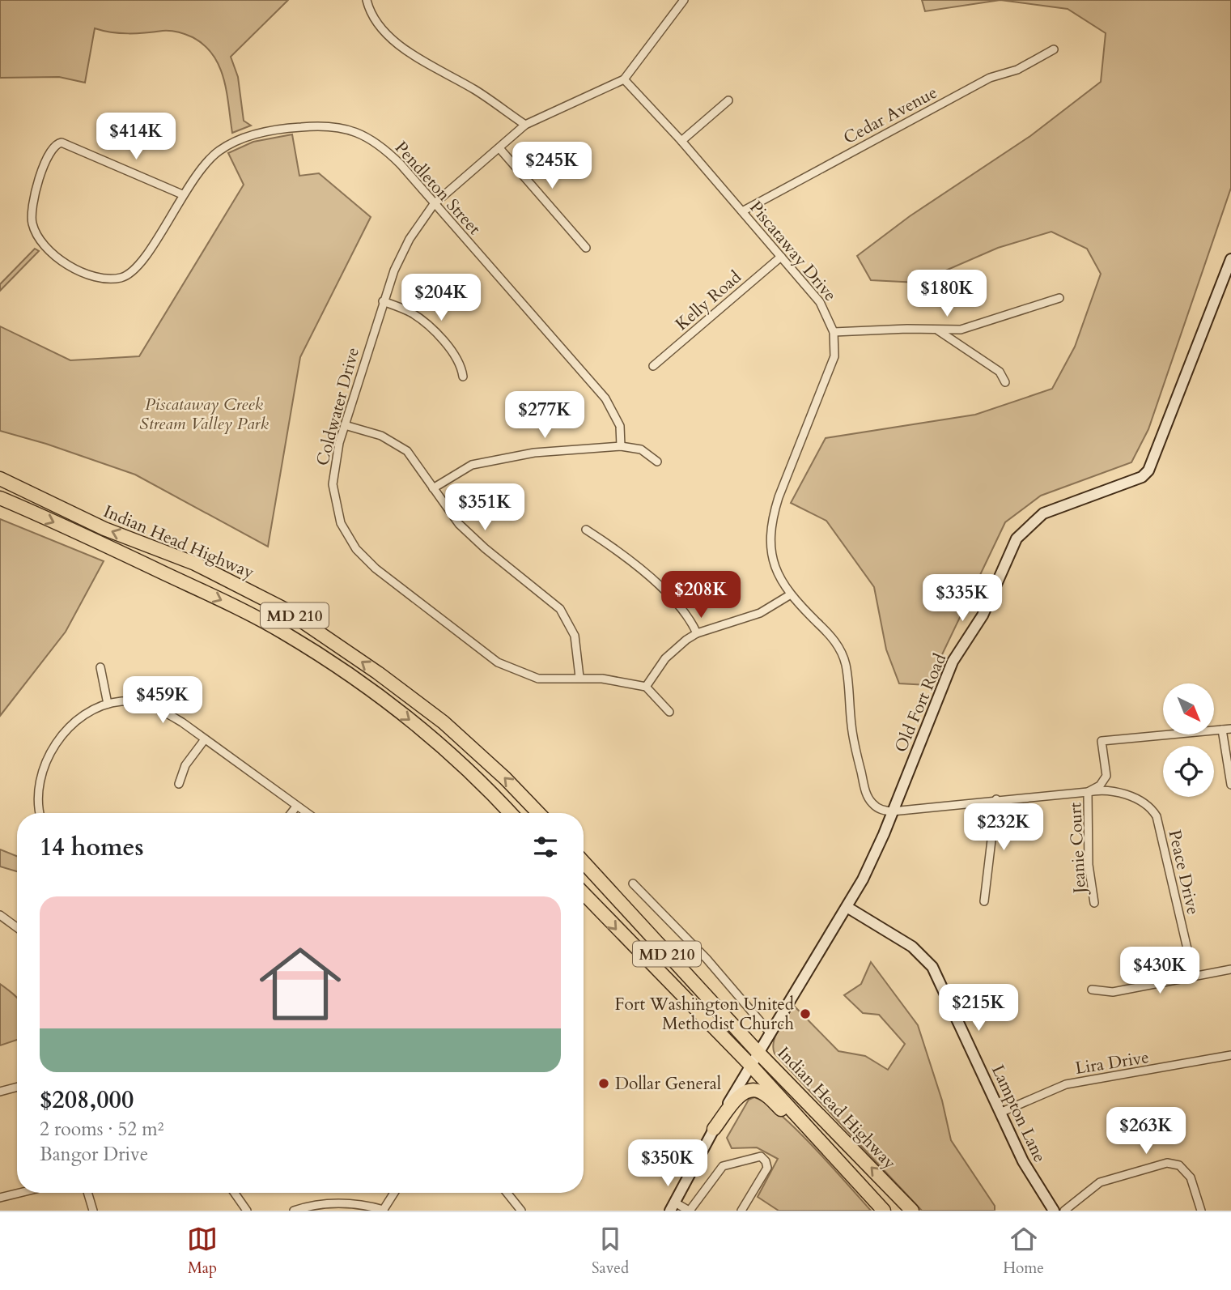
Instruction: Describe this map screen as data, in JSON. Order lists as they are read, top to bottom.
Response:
{
  "streets": {
    "highway": ["Indian Head Highway", "MD 210"],
    "main road": ["Old Fort Road", "Lampton Lane"],
    "street": [
      "Cedar Avenue",
      "Pendleton Street",
      "Piscataway Drive",
      "Kelly Road",
      "Coldwater Drive",
      "Jeanie Court",
      "Peace Drive",
      "Lira Drive"
    ]
  },
  "crossings": [
    ["Cedar Avenue", "Piscataway Drive"],
    ["Pendleton Street", "Coldwater Drive"],
    ["Piscataway Drive", "Kelly Road"],
    ["Piscataway Drive", "Old Fort Road"],
    ["Piscataway Drive", "Peace Drive"],
    ["Indian Head Highway", "Old Fort Road"],
    ["Old Fort Road", "Peace Drive"],
    ["Old Fort Road", "Lampton Lane"],
    ["Jeanie Court", "Peace Drive"],
    ["Lira Drive", "Lampton Lane"]
  ],
  "parks": ["Piscataway Creek Stream Valley Park"],
  "places": ["Fort Washington United Methodist Church", "Dollar General"],
  "north": "bottom right",
  "page": {
    "price": [
      "$414K",
      "$245K",
      "$180K",
      "$204K",
      "$277K",
      "$351K",
      "$208K",
      "$335K",
      "$459K",
      "$232K",
      "$430K",
      "$215K",
      "$263K",
      "$350K"
    ],
    "heading": "14 homes",
    "list": [
      {
        "name": "$208,000",
        "note": "2 rooms · 52 m² · Bangor Drive"
      }
    ],
    "tabs": ["Map", "Saved", "Home"]
  }
}
